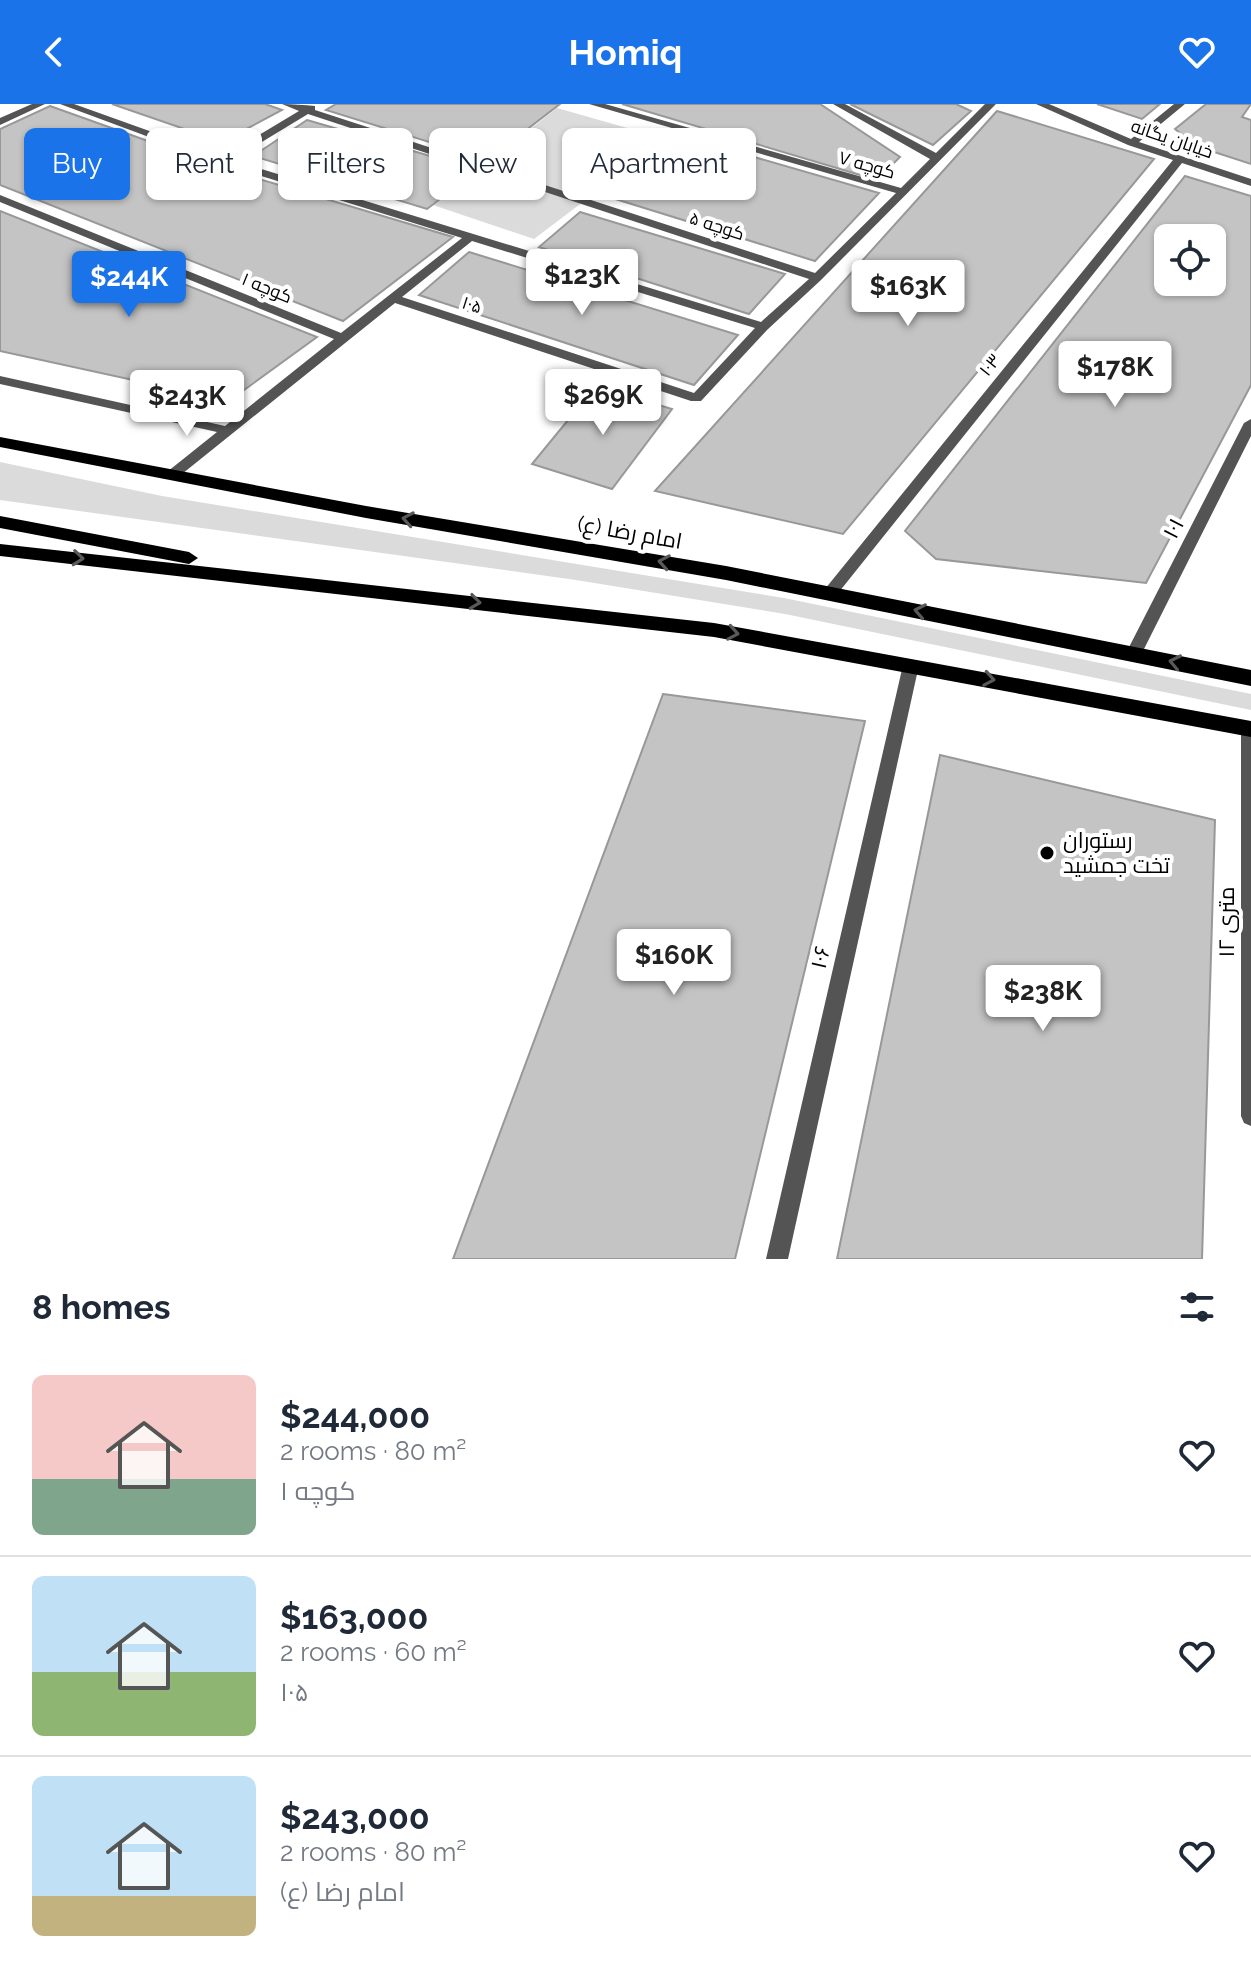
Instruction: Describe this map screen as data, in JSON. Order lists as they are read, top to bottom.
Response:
{
  "streets": {
    "main road": ["امام رضا (ع)"],
    "street": [
      "خیابان یگانه",
      "کوچه ۷",
      "کوچه ۵",
      "کوچه ۱",
      "۱۰۵",
      "۱۰۳",
      "۱۰۱",
      "۱۲ متری",
      "۱۰۶"
    ]
  },
  "crossings": [
    ["خیابان یگانه", "۱۰۳"],
    ["کوچه ۷", "۱۰۵"],
    ["کوچه ۵", "۱۰۵"],
    ["۱۰۳", "امام رضا (ع)"],
    ["۱۰۱", "امام رضا (ع)"]
  ],
  "places": ["رستوران تخت جمشید"],
  "page": {
    "header": "Homiq",
    "chip": [
      "Buy",
      "Rent",
      "Filters",
      "New",
      "Apartment"
    ],
    "price": [
      "$123K",
      "$244K",
      "$163K",
      "$178K",
      "$269K",
      "$243K",
      "$160K",
      "$238K"
    ],
    "heading": "8 homes",
    "list": [
      {
        "name": "$244,000",
        "note": "2 rooms · 80 m² · کوچه ۱"
      },
      {
        "name": "$163,000",
        "note": "2 rooms · 60 m² · ۱۰۵"
      },
      {
        "name": "$243,000",
        "note": "2 rooms · 80 m² · امام رضا (ع)"
      }
    ]
  }
}
